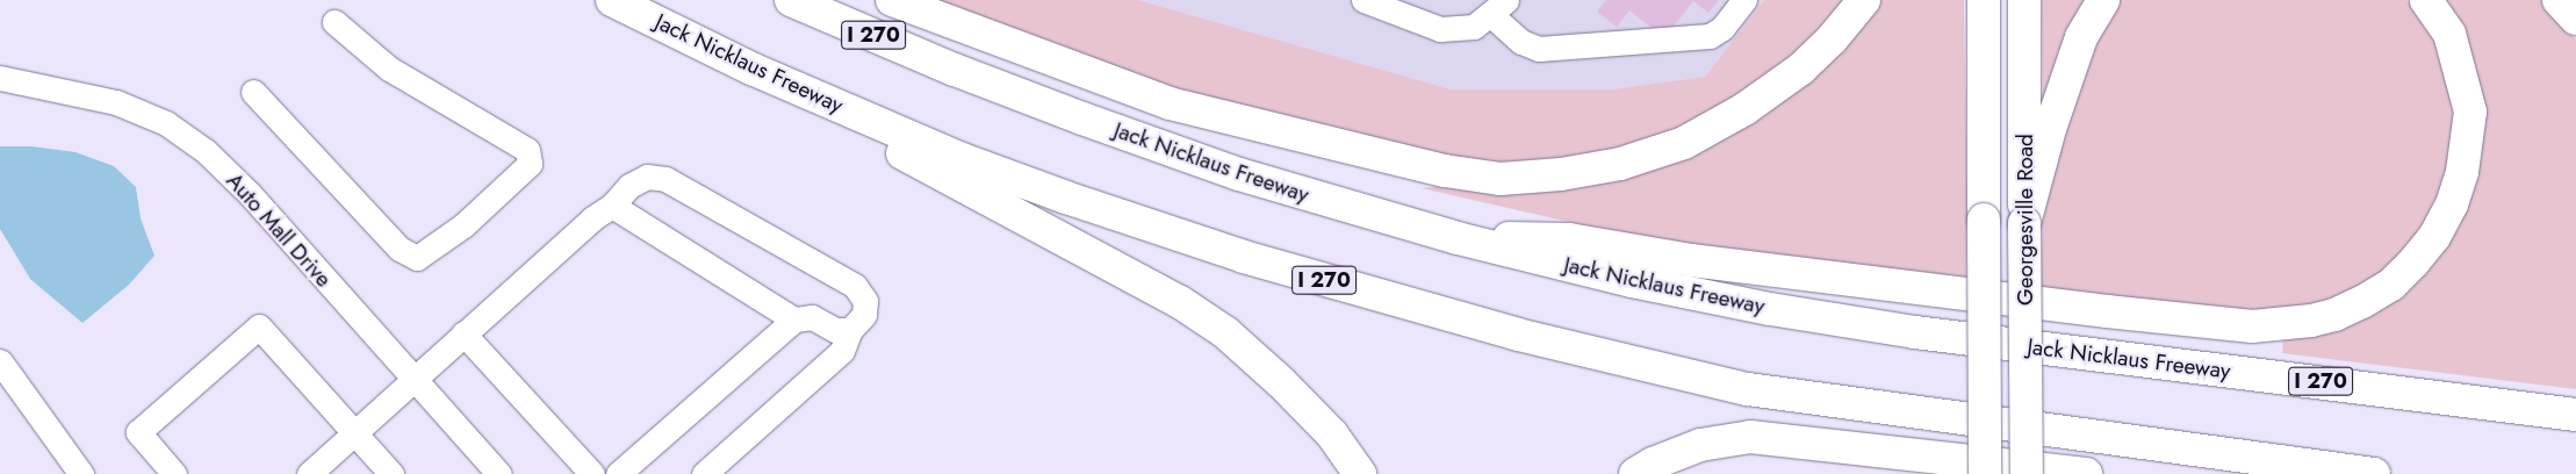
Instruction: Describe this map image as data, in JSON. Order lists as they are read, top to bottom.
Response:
{
  "streets": {
    "main road": ["I 270", "Jack Nicklaus Freeway", "Georgesville Road"],
    "street": ["Auto Mall Drive"]
  }
}
